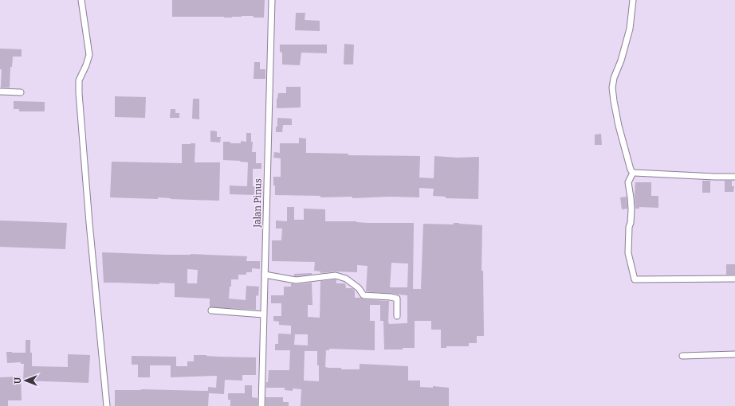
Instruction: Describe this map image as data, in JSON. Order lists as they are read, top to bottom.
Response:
{
  "streets": {
    "street": ["Jalan Pinus"]
  },
  "north": "left"
}
